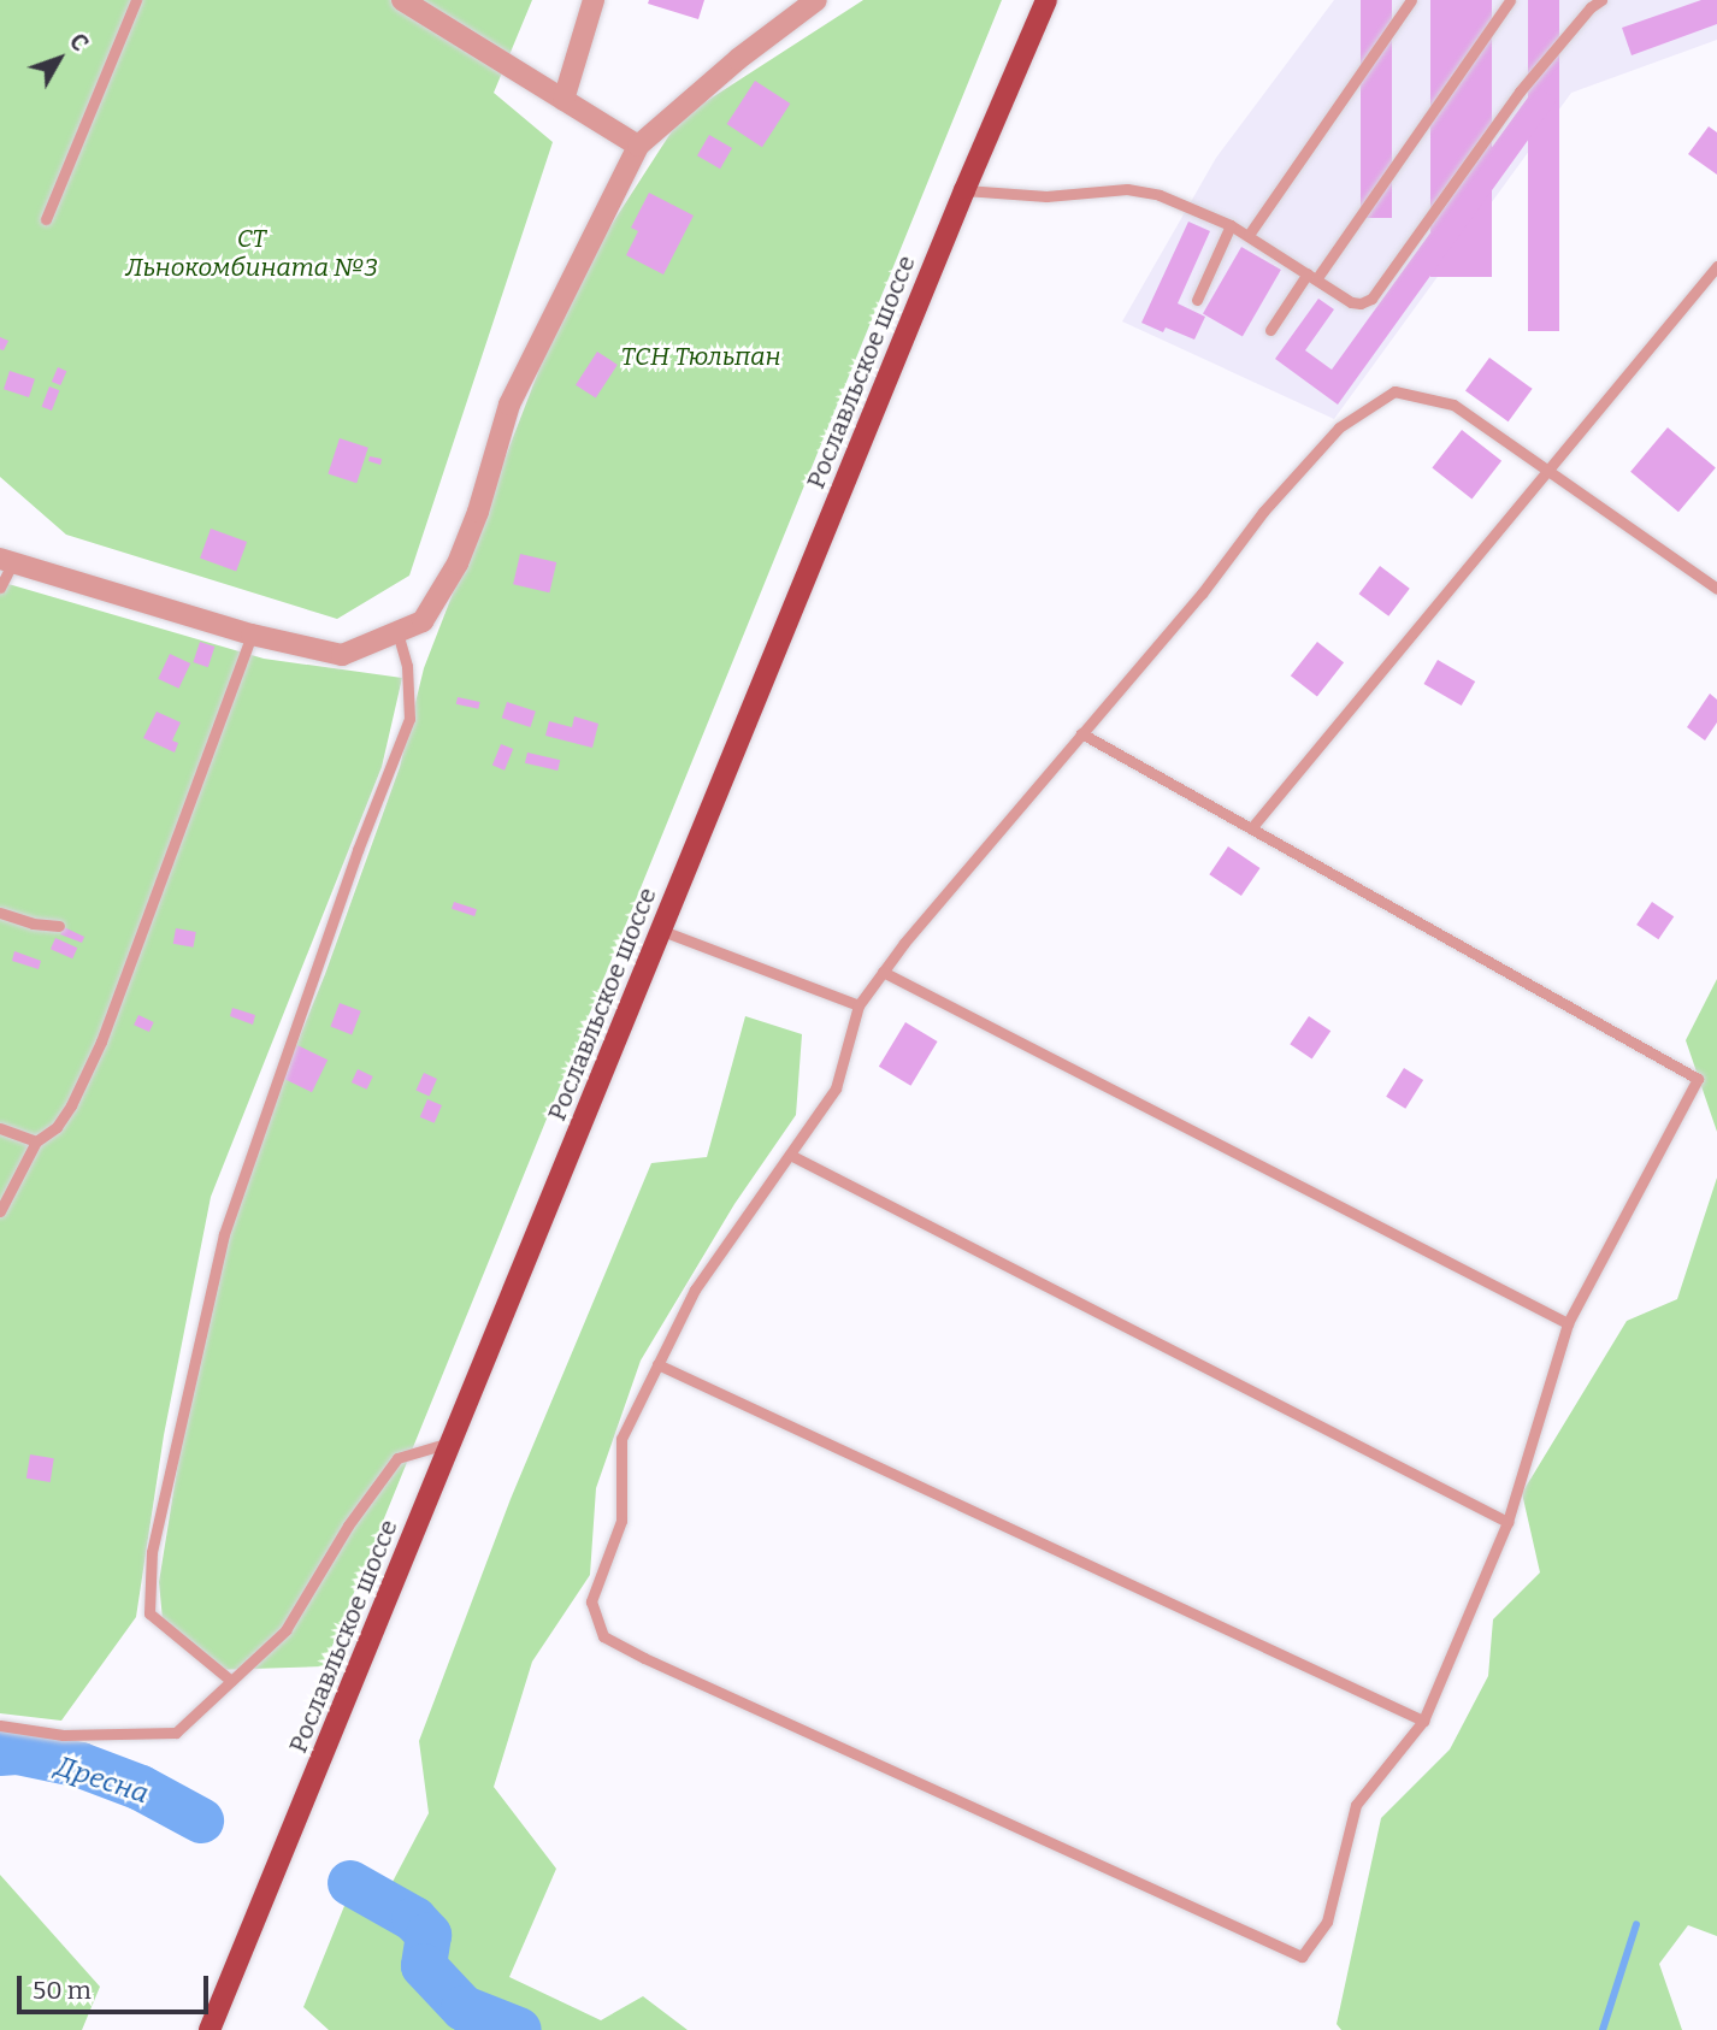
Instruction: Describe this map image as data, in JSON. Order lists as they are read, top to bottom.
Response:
{
  "streets": {
    "main road": ["Рославльское шоссе"]
  },
  "water": ["Дресна"],
  "parks": ["СТ Льнокомбината №3", "ТСН Тюльпан"],
  "scale_bar": "50 m",
  "north": "top right"
}
